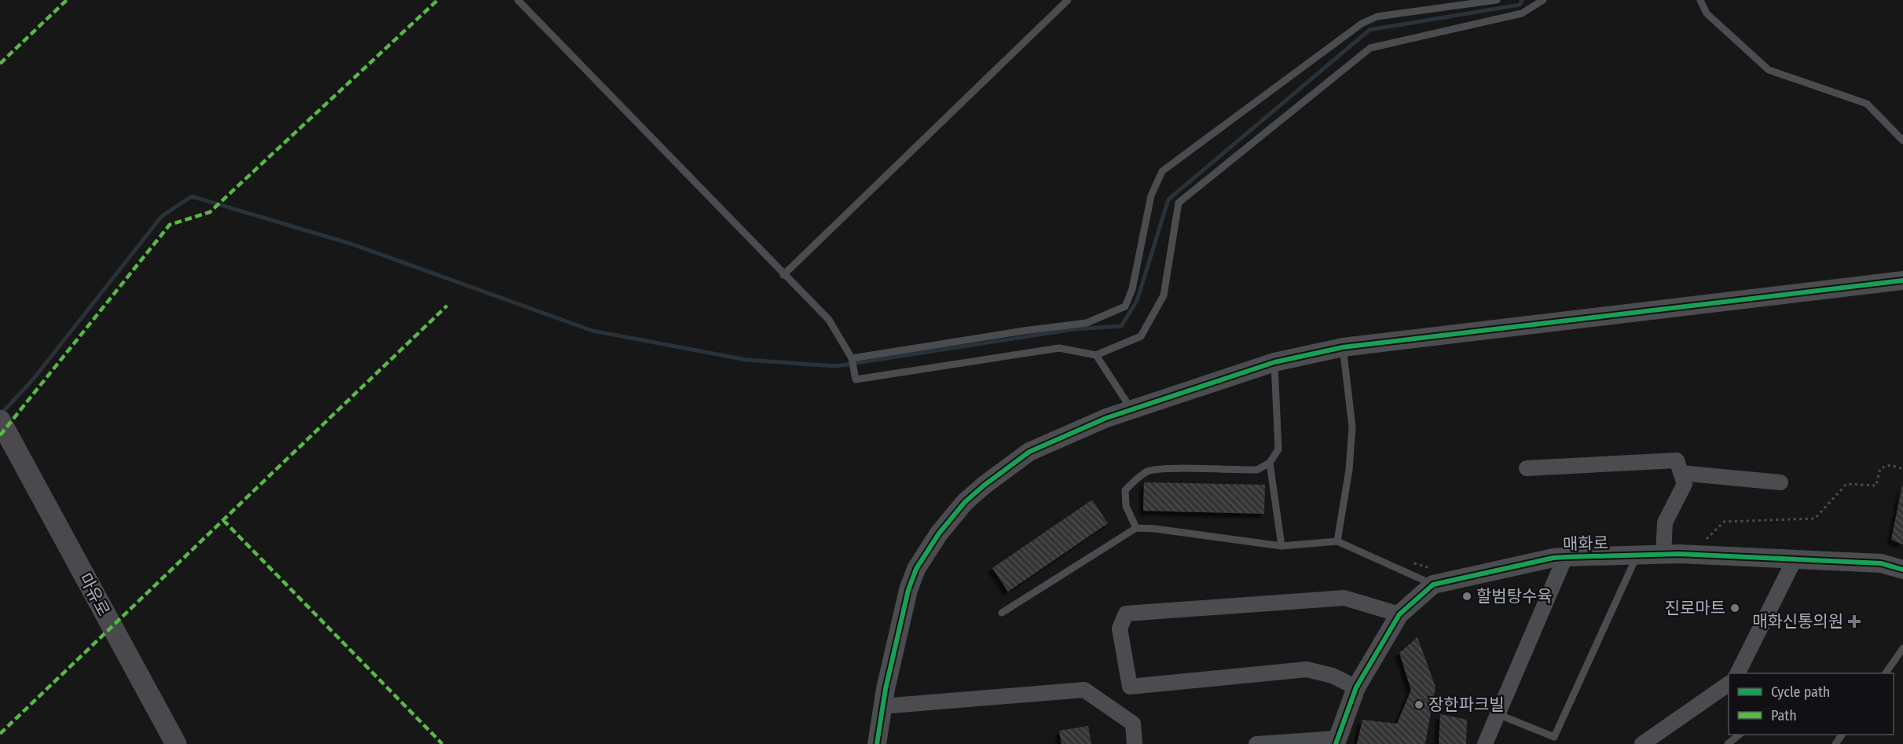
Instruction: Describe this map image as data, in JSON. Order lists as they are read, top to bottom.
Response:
{
  "streets": {
    "main road": ["마유로"],
    "street": ["매화로"]
  },
  "places": {
    "other": ["할범탕수육", "진로마트", "장한파크빌"],
    "health": ["매화신통의원"]
  },
  "legend": ["Cycle path", "Path"]
}
